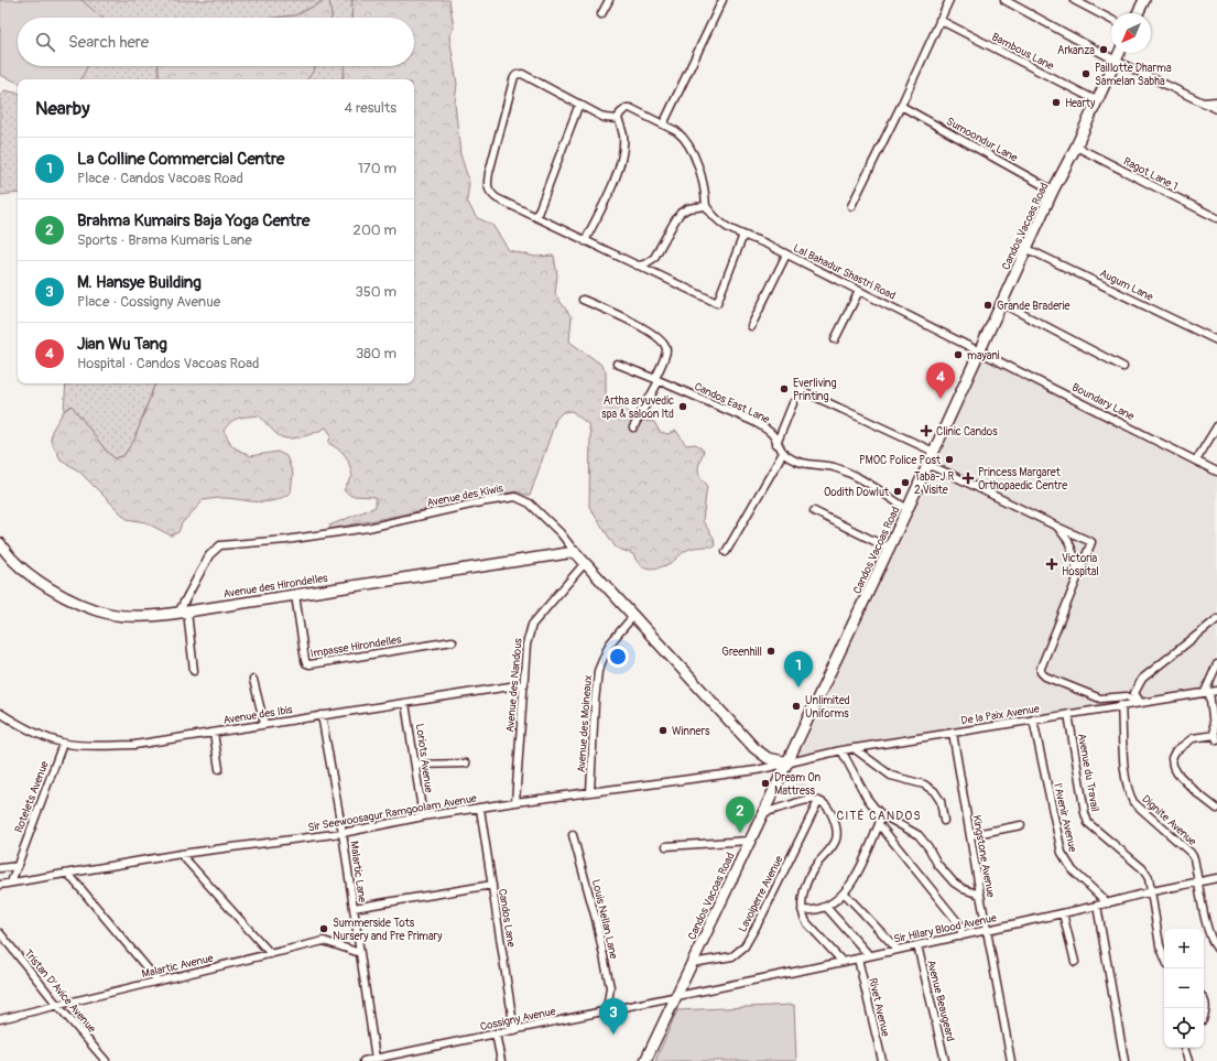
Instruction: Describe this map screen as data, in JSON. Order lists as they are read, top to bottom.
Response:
{
  "streets": {
    "main road": ["Candos Vacoas Road", "Avenue des Kiwis", "Avenue des Hirondelles"],
    "street": [
      "Bambous Lane",
      "Sumoondur Lane",
      "Ragot Lane 1",
      "Lal Bahadur Shastri Road",
      "Augum Lane",
      "Boundary Lane",
      "Candos East Lane",
      "Impasse Hirondelles",
      "Avenue des Nandous",
      "Avenue des Ibis",
      "De la Paix Avenue",
      "Avenue des Moineaux",
      "Loriots Avenue",
      "Avenue du Travail",
      "Rotelets Avenue",
      "Sir Seewoosagur Ramgoolam Avenue",
      "l'Avenir Avenue",
      "Dignite Avenue",
      "Kingstone Avenue",
      "Malartic Lane",
      "Lavoiperre Avenue",
      "Candos Lane",
      "Louis Nellan Lane",
      "Sir Hilary Blood Avenue",
      "Malartic Avenue",
      "Tristan D'Avice Avenue",
      "Avenue Beaugeard",
      "Rivet Avenue",
      "Cossigny Avenue"
    ]
  },
  "crossings": [
    ["Bambous Lane", "Candos Vacoas Road"],
    ["Sumoondur Lane", "Candos Vacoas Road"],
    ["Ragot Lane 1", "Candos Vacoas Road"],
    ["Candos Vacoas Road", "Lal Bahadur Shastri Road"],
    ["Candos Vacoas Road", "Augum Lane"],
    ["Candos Vacoas Road", "Boundary Lane"],
    ["Candos Vacoas Road", "Avenue des Kiwis"],
    ["Candos Vacoas Road", "De la Paix Avenue"],
    ["Candos Vacoas Road", "Sir Seewoosagur Ramgoolam Avenue"],
    ["Candos Vacoas Road", "Lavoiperre Avenue"],
    ["Candos Vacoas Road", "Sir Hilary Blood Avenue"],
    ["Candos Vacoas Road", "Cossigny Avenue"],
    ["Lal Bahadur Shastri Road", "Boundary Lane"],
    ["Avenue des Kiwis", "Avenue des Hirondelles"],
    ["Avenue des Kiwis", "Avenue des Nandous"],
    ["Avenue des Kiwis", "De la Paix Avenue"],
    ["Avenue des Kiwis", "Avenue des Moineaux"],
    ["Avenue des Kiwis", "Sir Seewoosagur Ramgoolam Avenue"],
    ["Avenue des Hirondelles", "Impasse Hirondelles"],
    ["Avenue des Nandous", "Avenue des Ibis"],
    ["Avenue des Nandous", "Sir Seewoosagur Ramgoolam Avenue"],
    ["Avenue des Ibis", "Loriots Avenue"],
    ["Avenue des Ibis", "Rotelets Avenue"],
    ["Avenue des Ibis", "Malartic Lane"],
    ["De la Paix Avenue", "Avenue du Travail"],
    ["De la Paix Avenue", "Sir Seewoosagur Ramgoolam Avenue"],
    ["De la Paix Avenue", "l'Avenir Avenue"],
    ["De la Paix Avenue", "Dignite Avenue"],
    ["De la Paix Avenue", "Kingstone Avenue"],
    ["Avenue des Moineaux", "Sir Seewoosagur Ramgoolam Avenue"],
    ["Loriots Avenue", "Sir Seewoosagur Ramgoolam Avenue"],
    ["Avenue du Travail", "Sir Hilary Blood Avenue"],
    ["Rotelets Avenue", "Sir Seewoosagur Ramgoolam Avenue"],
    ["Sir Seewoosagur Ramgoolam Avenue", "Malartic Lane"],
    ["Sir Seewoosagur Ramgoolam Avenue", "Candos Lane"],
    ["l'Avenir Avenue", "Sir Hilary Blood Avenue"],
    ["Dignite Avenue", "Sir Hilary Blood Avenue"],
    ["Kingstone Avenue", "Sir Hilary Blood Avenue"],
    ["Malartic Lane", "Malartic Avenue"],
    ["Malartic Lane", "Cossigny Avenue"],
    ["Candos Lane", "Cossigny Avenue"],
    ["Louis Nellan Lane", "Cossigny Avenue"],
    ["Sir Hilary Blood Avenue", "Avenue Beaugeard"],
    ["Sir Hilary Blood Avenue", "Rivet Avenue"],
    ["Sir Hilary Blood Avenue", "Cossigny Avenue"],
    ["Malartic Avenue", "Tristan D'Avice Avenue"]
  ],
  "districts": ["CITÉ CANDOS"],
  "places": {
    "other": [
      "Arkanza",
      "Paillotte Dharma Samelan Sabha",
      "Hearty",
      "Grande Braderie",
      "mayani",
      "Everliving Printing",
      "Artha aryuvedic spa & saloon ltd",
      "PMOC Police Post",
      "Taba-J R 2 Visite",
      "Oodith Dowlut",
      "Greenhill",
      "Unlimited Uniforms",
      "Winners",
      "Dream On Mattress",
      "Summerside Tots Nursery and Pre Primary"
    ],
    "health": ["Clinic Candos", "Princess Margaret Orthopaedic Centre", "Victoria Hospital"]
  },
  "north": "bottom left",
  "page": {
    "search": "Search here",
    "heading": ["Nearby", "4 results"],
    "list": [
      {
        "mark": "1",
        "name": "La Colline Commercial Centre",
        "note": "Place · Candos Vacoas Road",
        "value": "170 m"
      },
      {
        "mark": "2",
        "name": "Brahma Kumairs Baja Yoga Centre",
        "note": "Sports · Brama Kumaris Lane",
        "value": "200 m"
      },
      {
        "mark": "3",
        "name": "M. Hansye Building",
        "note": "Place · Cossigny Avenue",
        "value": "350 m"
      },
      {
        "mark": "4",
        "name": "Jian Wu Tang",
        "note": "Hospital · Candos Vacoas Road",
        "value": "380 m"
      }
    ],
    "pins": [
      "4",
      "1",
      "2",
      "3"
    ],
    "map_buttons": ["+", "−"]
  }
}
